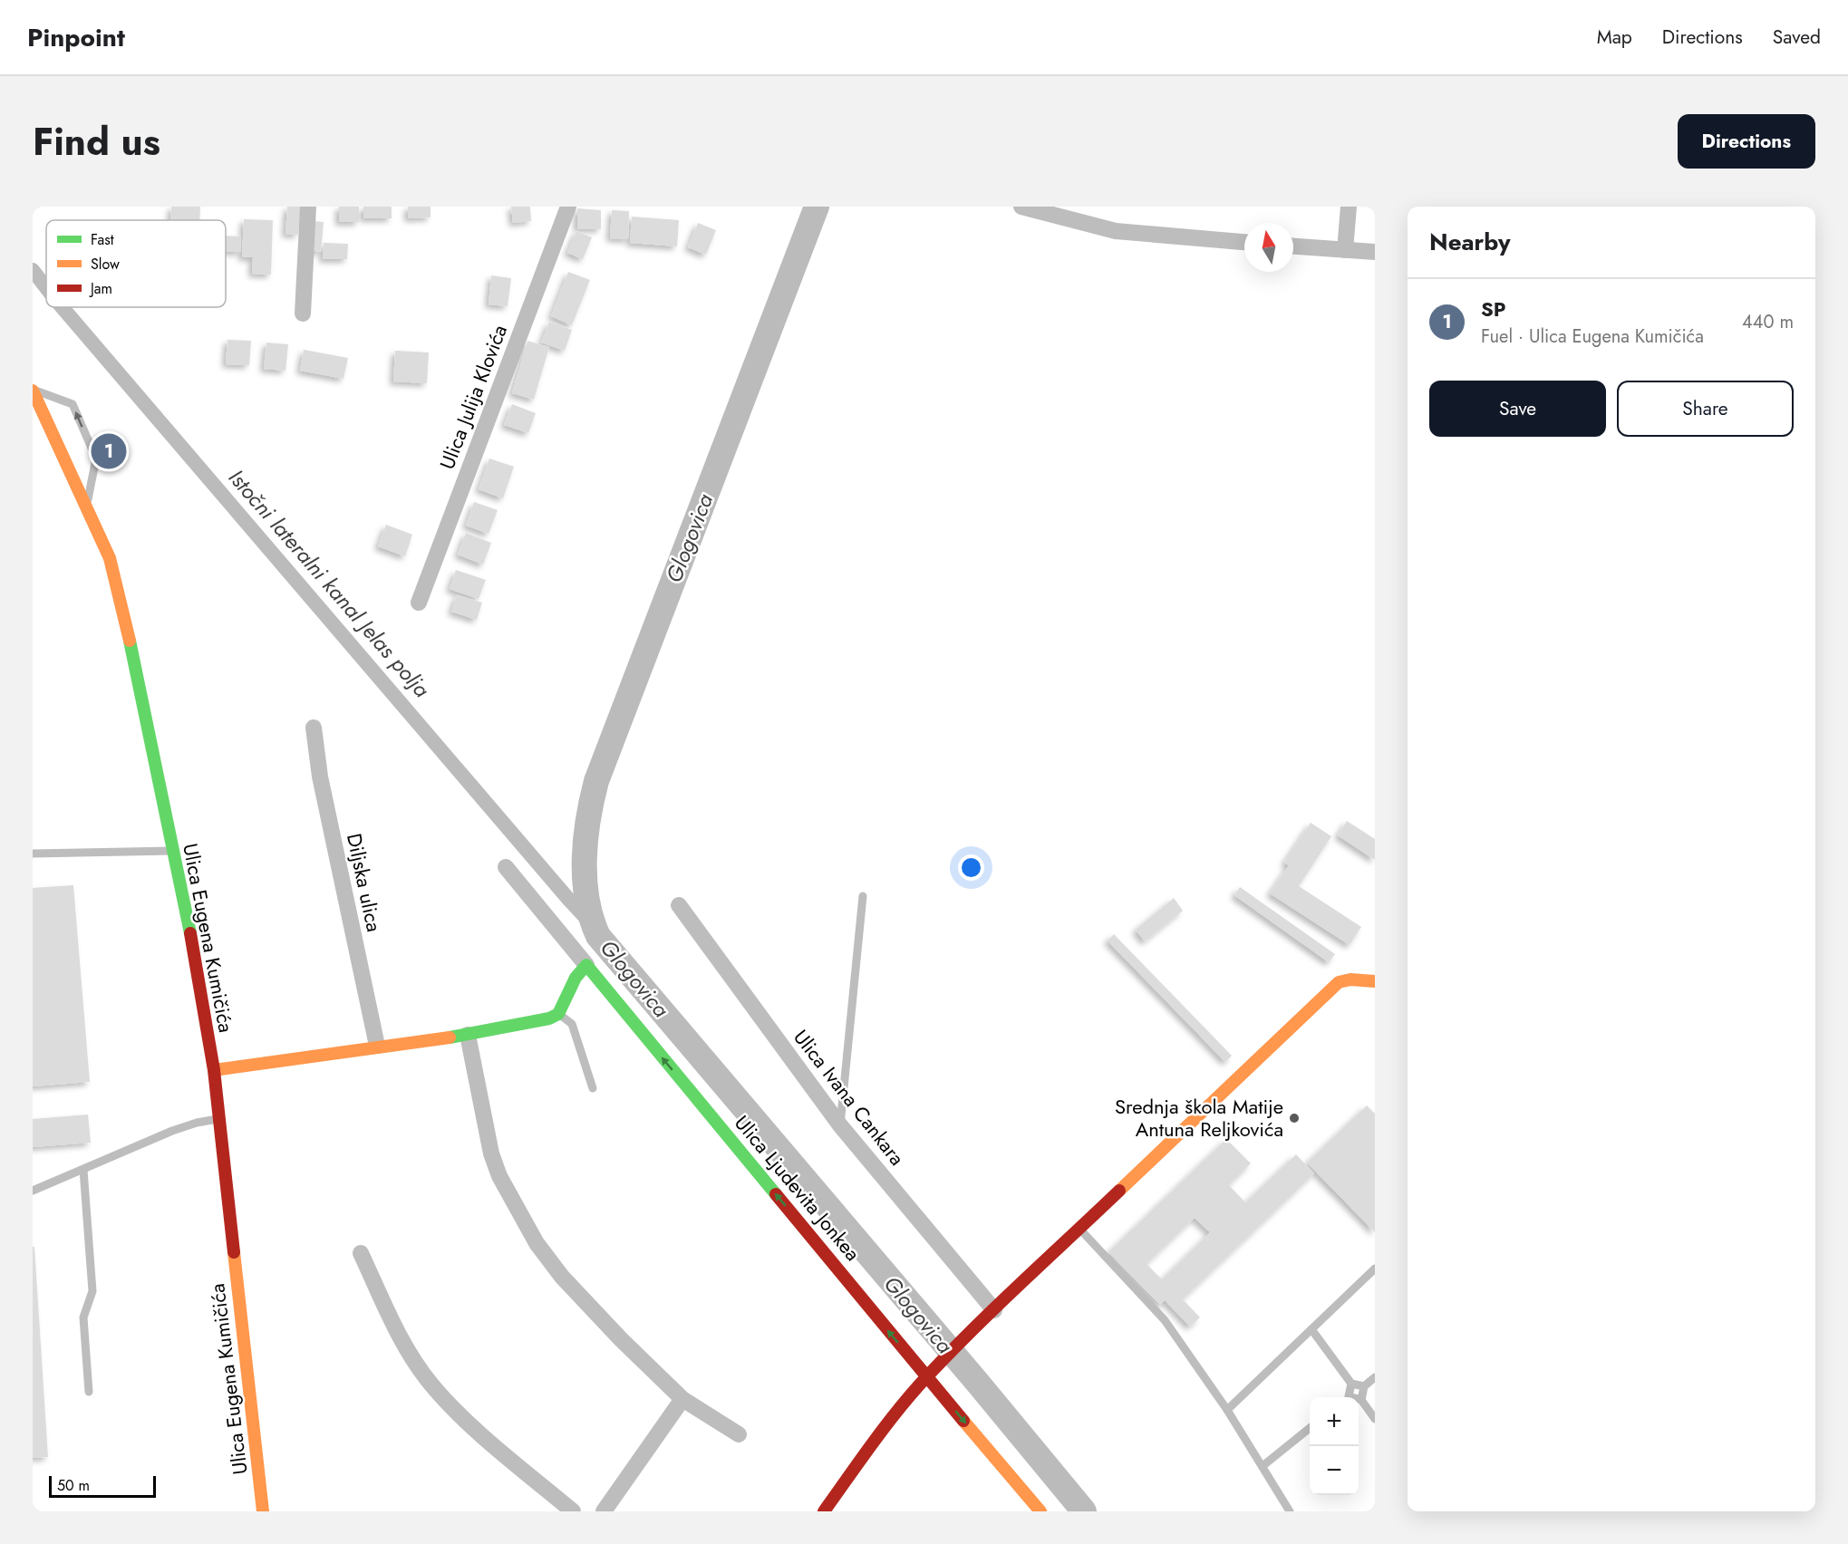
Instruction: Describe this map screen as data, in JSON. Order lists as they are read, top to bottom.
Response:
{
  "streets": {
    "street": [
      "Ulica Julija Klovića",
      "Diljska ulica",
      "Ulica Eugena Kumičića",
      "Ulica Ivana Cankara",
      "Ulica Ljudevita Jonkea"
    ]
  },
  "water": ["Glogovica", "Istočni lateralni kanal Jelas polja"],
  "places": ["Srednja škola Matije Antuna Reljkovića"],
  "legend": ["Fast", "Slow", "Jam"],
  "scale_bar": "50 m",
  "north": "top",
  "page": {
    "header": "Pinpoint",
    "nav": ["Map", "Directions", "Saved"],
    "title": "Find us",
    "buttons": [
      "Directions",
      ["Save", "Share"]
    ],
    "heading": "Nearby",
    "list": [
      {
        "mark": "1",
        "name": "SP",
        "note": "Fuel · Ulica Eugena Kumičića",
        "value": "440 m"
      }
    ],
    "pins": "1",
    "map_buttons": ["+", "−"],
    "scale": "50 m"
  }
}
